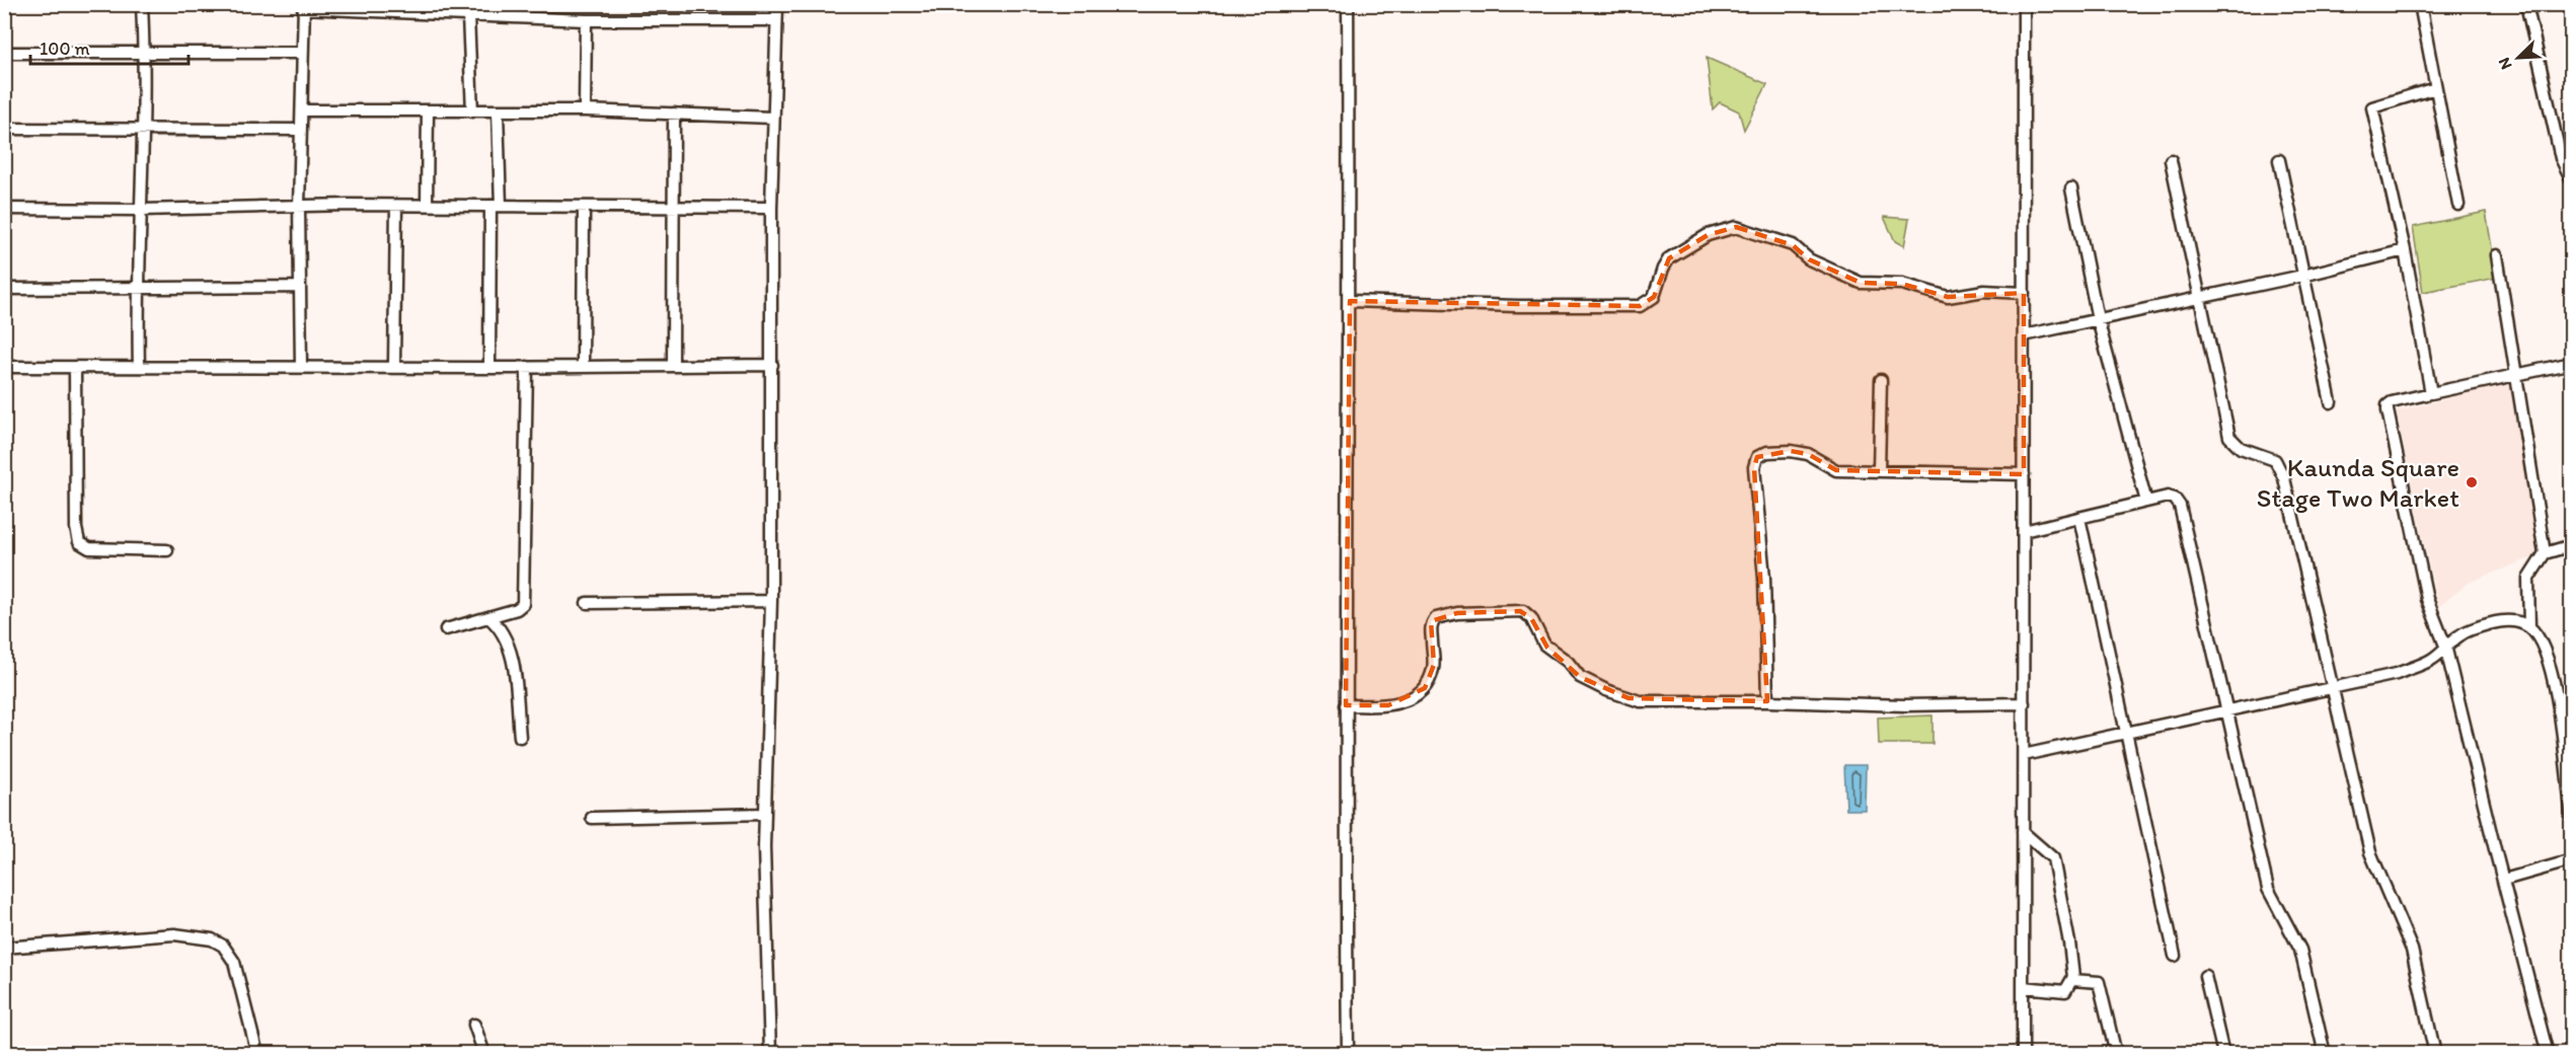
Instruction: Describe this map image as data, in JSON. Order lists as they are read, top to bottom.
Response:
{
  "places": ["Kaunda Square Stage Two Market"],
  "scale_bar": "100 m",
  "north": "bottom left"
}
